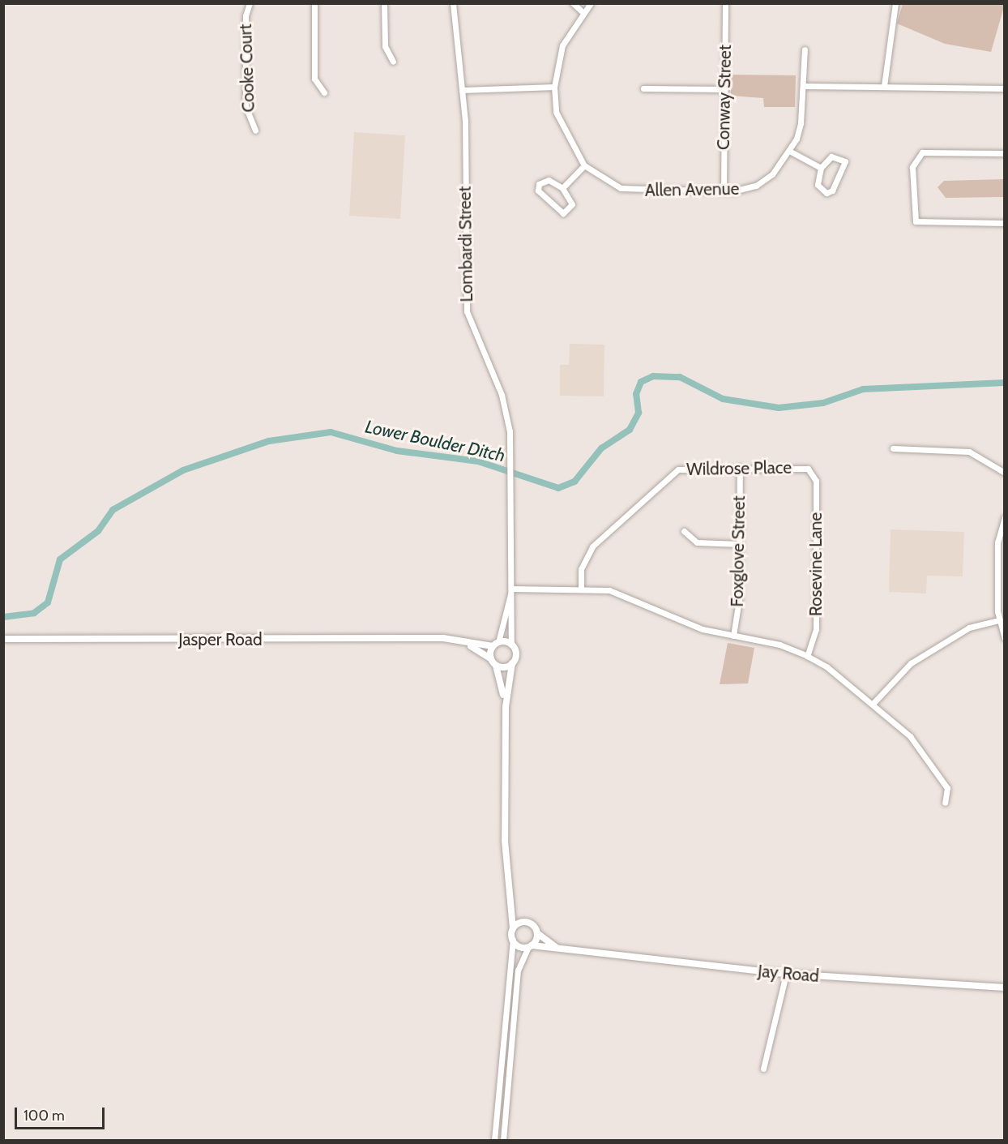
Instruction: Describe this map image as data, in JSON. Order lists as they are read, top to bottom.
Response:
{
  "streets": {
    "street": [
      "Cooke Court",
      "Conway Street",
      "Allen Avenue",
      "Lombardi Street",
      "Wildrose Place",
      "Foxglove Street",
      "Rosevine Lane",
      "Jasper Road",
      "Jay Road"
    ]
  },
  "crossings": [
    ["Conway Street", "Allen Avenue"],
    ["Lombardi Street", "Jasper Road"],
    ["Wildrose Place", "Foxglove Street"],
    ["Wildrose Place", "Rosevine Lane"]
  ],
  "water": ["Lower Boulder Ditch"],
  "scale_bar": "100 m"
}
